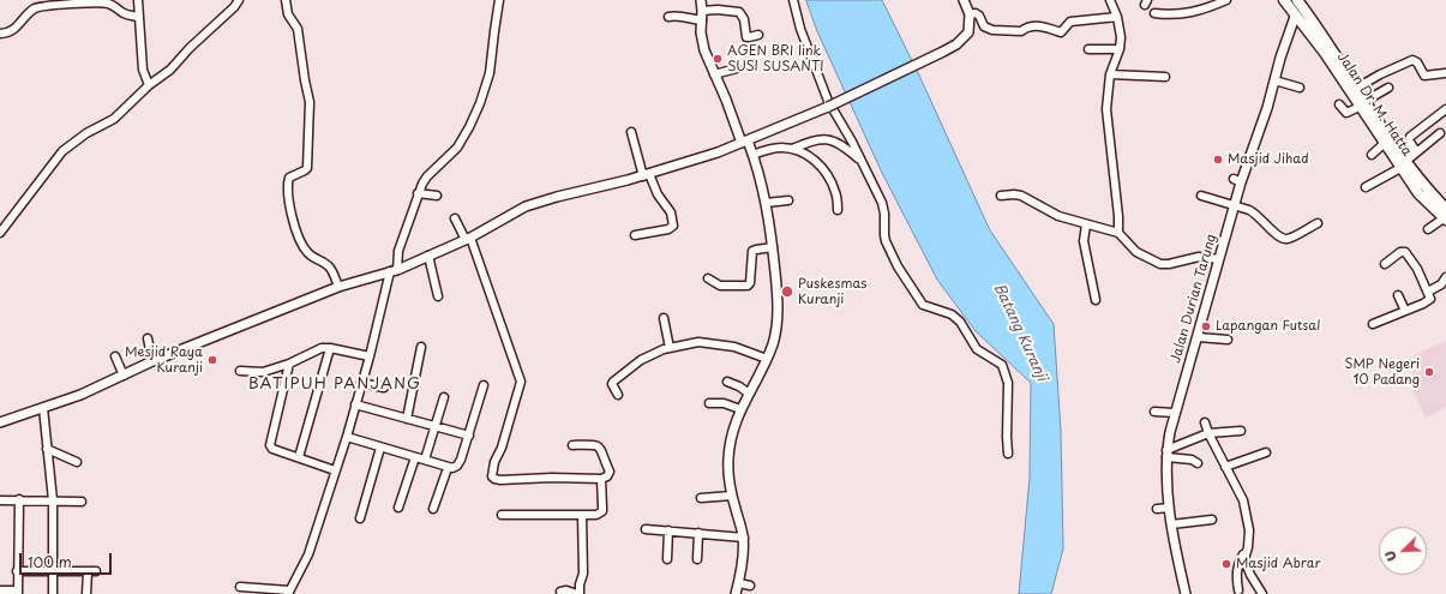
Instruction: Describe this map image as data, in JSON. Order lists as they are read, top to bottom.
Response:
{
  "streets": {
    "main road": ["Jalan Dr. M. Hatta"],
    "street": ["Jalan Durian Tarung"]
  },
  "crossings": [
    ["Jalan Dr. M. Hatta", "Jalan Durian Tarung"]
  ],
  "districts": ["BATIPUH PANJANG"],
  "water": ["Batang Kuranji"],
  "places": [
    "AGEN BRI link SUSI SUSANTI",
    "Masjid Jihad",
    "Puskesmas Kuranji",
    "Lapangan Futsal",
    "Mesjid Raya Kuranji",
    "SMP Negeri 10 Padang",
    "Masjid Abrar"
  ],
  "scale_bar": "100 m",
  "north": "bottom left"
}
